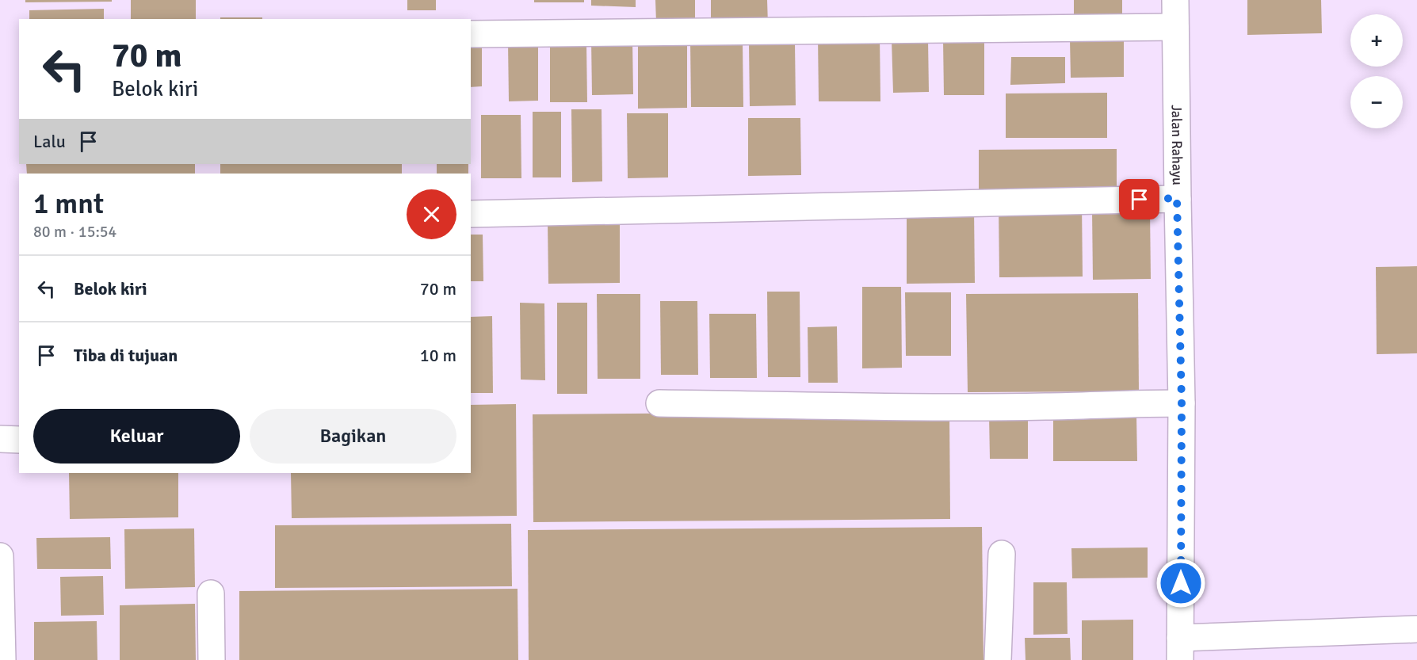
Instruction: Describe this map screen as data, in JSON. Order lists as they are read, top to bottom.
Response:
{
  "streets": {
    "street": ["Jalan Rahayu"]
  },
  "page": {
    "map_buttons": ["+", "−"],
    "turn": ["70 m", "Belok kiri"],
    "then": "Lalu",
    "heading": ["1 mnt", "80 m · 15:54"],
    "list": [
      {
        "name": "Belok kiri",
        "value": "70 m"
      },
      {
        "name": "Tiba di tujuan",
        "value": "10 m"
      }
    ],
    "buttons": ["Keluar", "Bagikan"]
  }
}
